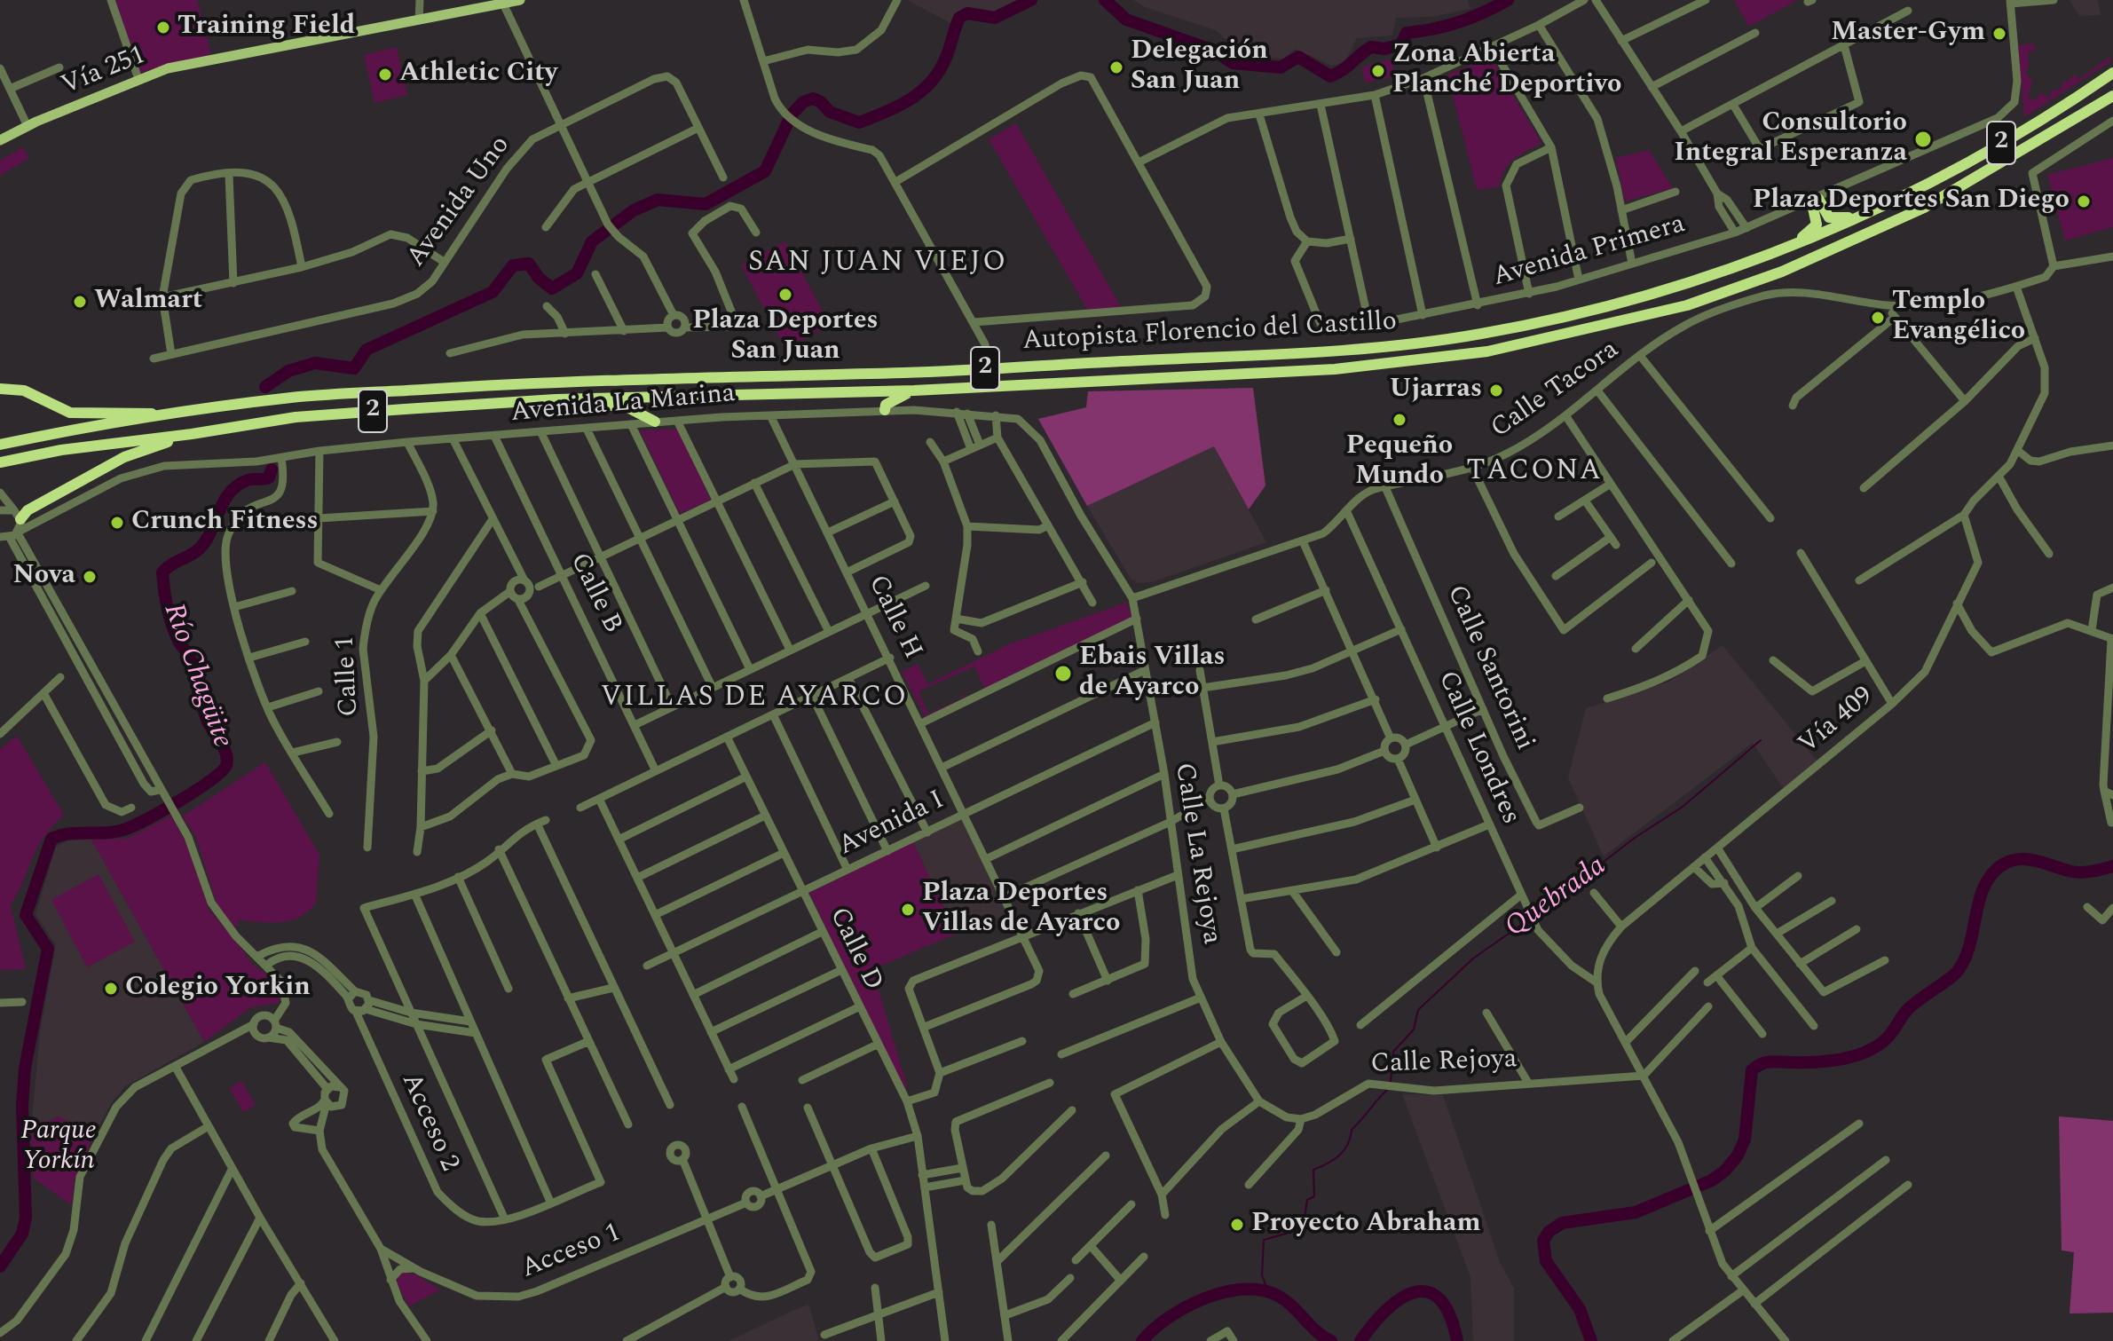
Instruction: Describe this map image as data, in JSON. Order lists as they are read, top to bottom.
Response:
{
  "streets": {
    "highway": ["2", "Autopista Florencio del Castillo"],
    "main road": ["Vía 251"],
    "street": [
      "Avenida Uno",
      "Avenida Primera",
      "Calle Tacora",
      "Avenida La Marina",
      "Calle B",
      "Calle H",
      "Calle Santorini",
      "Calle 1",
      "Vía 409",
      "Calle Londres",
      "Avenida I",
      "Calle La Rejoya",
      "Calle D",
      "Calle Rejoya",
      "Acceso 2",
      "Acceso 1"
    ]
  },
  "crossings": [
    ["Calle Tacora", "Avenida La Marina"],
    ["Calle Tacora", "Calle Santorini"],
    ["Calle Tacora", "Calle Londres"],
    ["Calle Tacora", "Calle La Rejoya"],
    ["Avenida La Marina", "Calle B"],
    ["Avenida La Marina", "Calle H"],
    ["Avenida La Marina", "Calle La Rejoya"],
    ["Calle H", "Avenida I"],
    ["Vía 409", "Calle Londres"],
    ["Avenida I", "Calle La Rejoya"],
    ["Avenida I", "Calle D"]
  ],
  "districts": ["SAN JUAN VIEJO", "TACONA", "VILLAS DE AYARCO"],
  "water": ["Río Chagüite", "Quebrada"],
  "parks": ["Parque Yorkín"],
  "places": [
    "Training Field",
    "Master-Gym",
    "Delegación San Juan",
    "Zona Abierta Planché Deportivo",
    "Athletic City",
    "Consultorio Integral Esperanza",
    "Plaza Deportes San Diego",
    "Plaza Deportes San Juan",
    "Walmart",
    "Templo Evangélico",
    "Ujarras",
    "Pequeño Mundo",
    "Crunch Fitness",
    "Nova",
    "Ebais Villas de Ayarco",
    "Plaza Deportes Villas de Ayarco",
    "Colegio Yorkin",
    "Proyecto Abraham"
  ]
}
